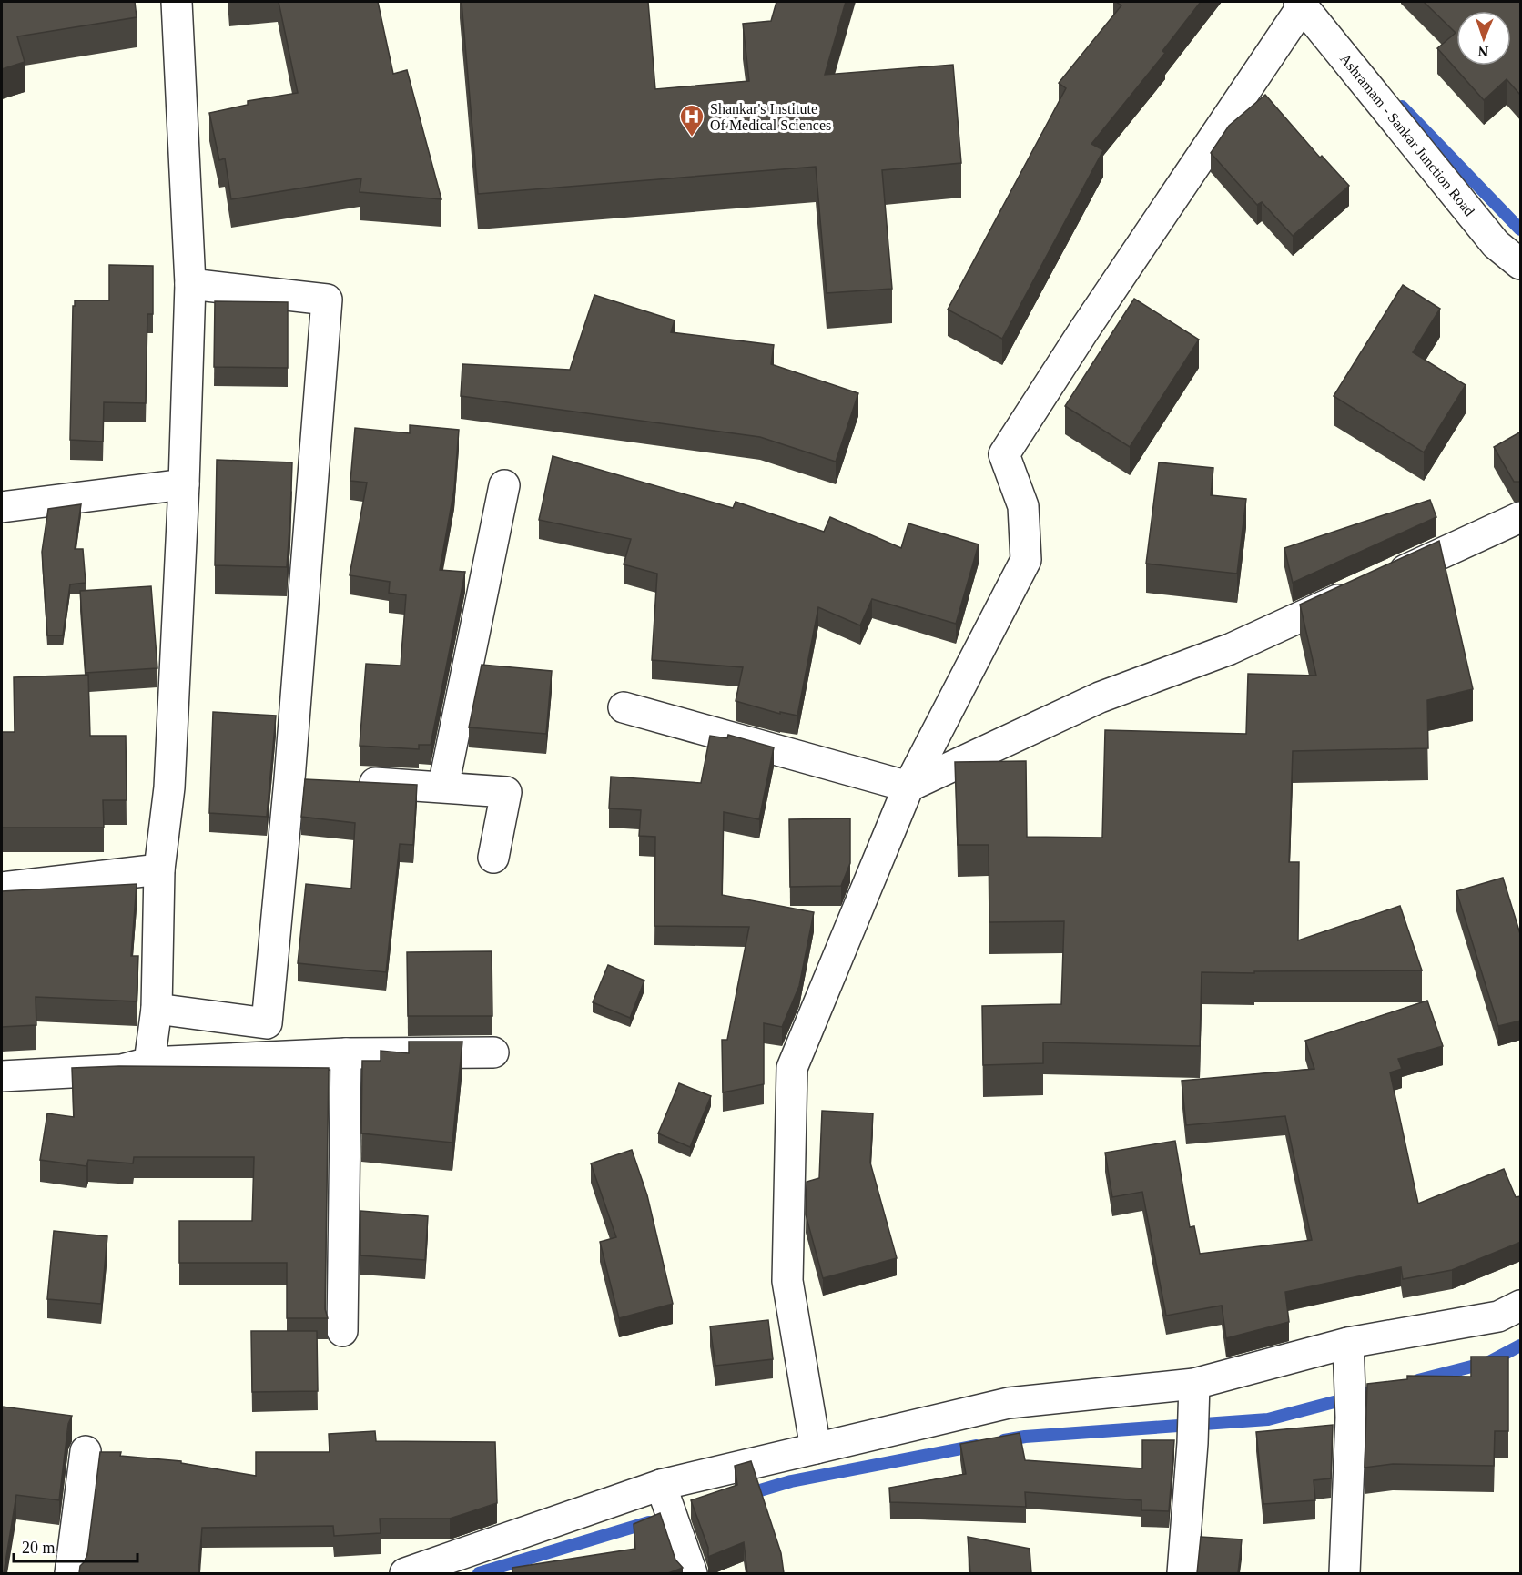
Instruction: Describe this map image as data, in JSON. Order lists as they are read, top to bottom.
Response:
{
  "streets": {
    "street": ["Ashramam - Sankar Junction Road"]
  },
  "places": {
    "hospital": ["Shankar's Institute Of Medical Sciences"]
  },
  "scale_bar": "20 m",
  "north": "bottom"
}
